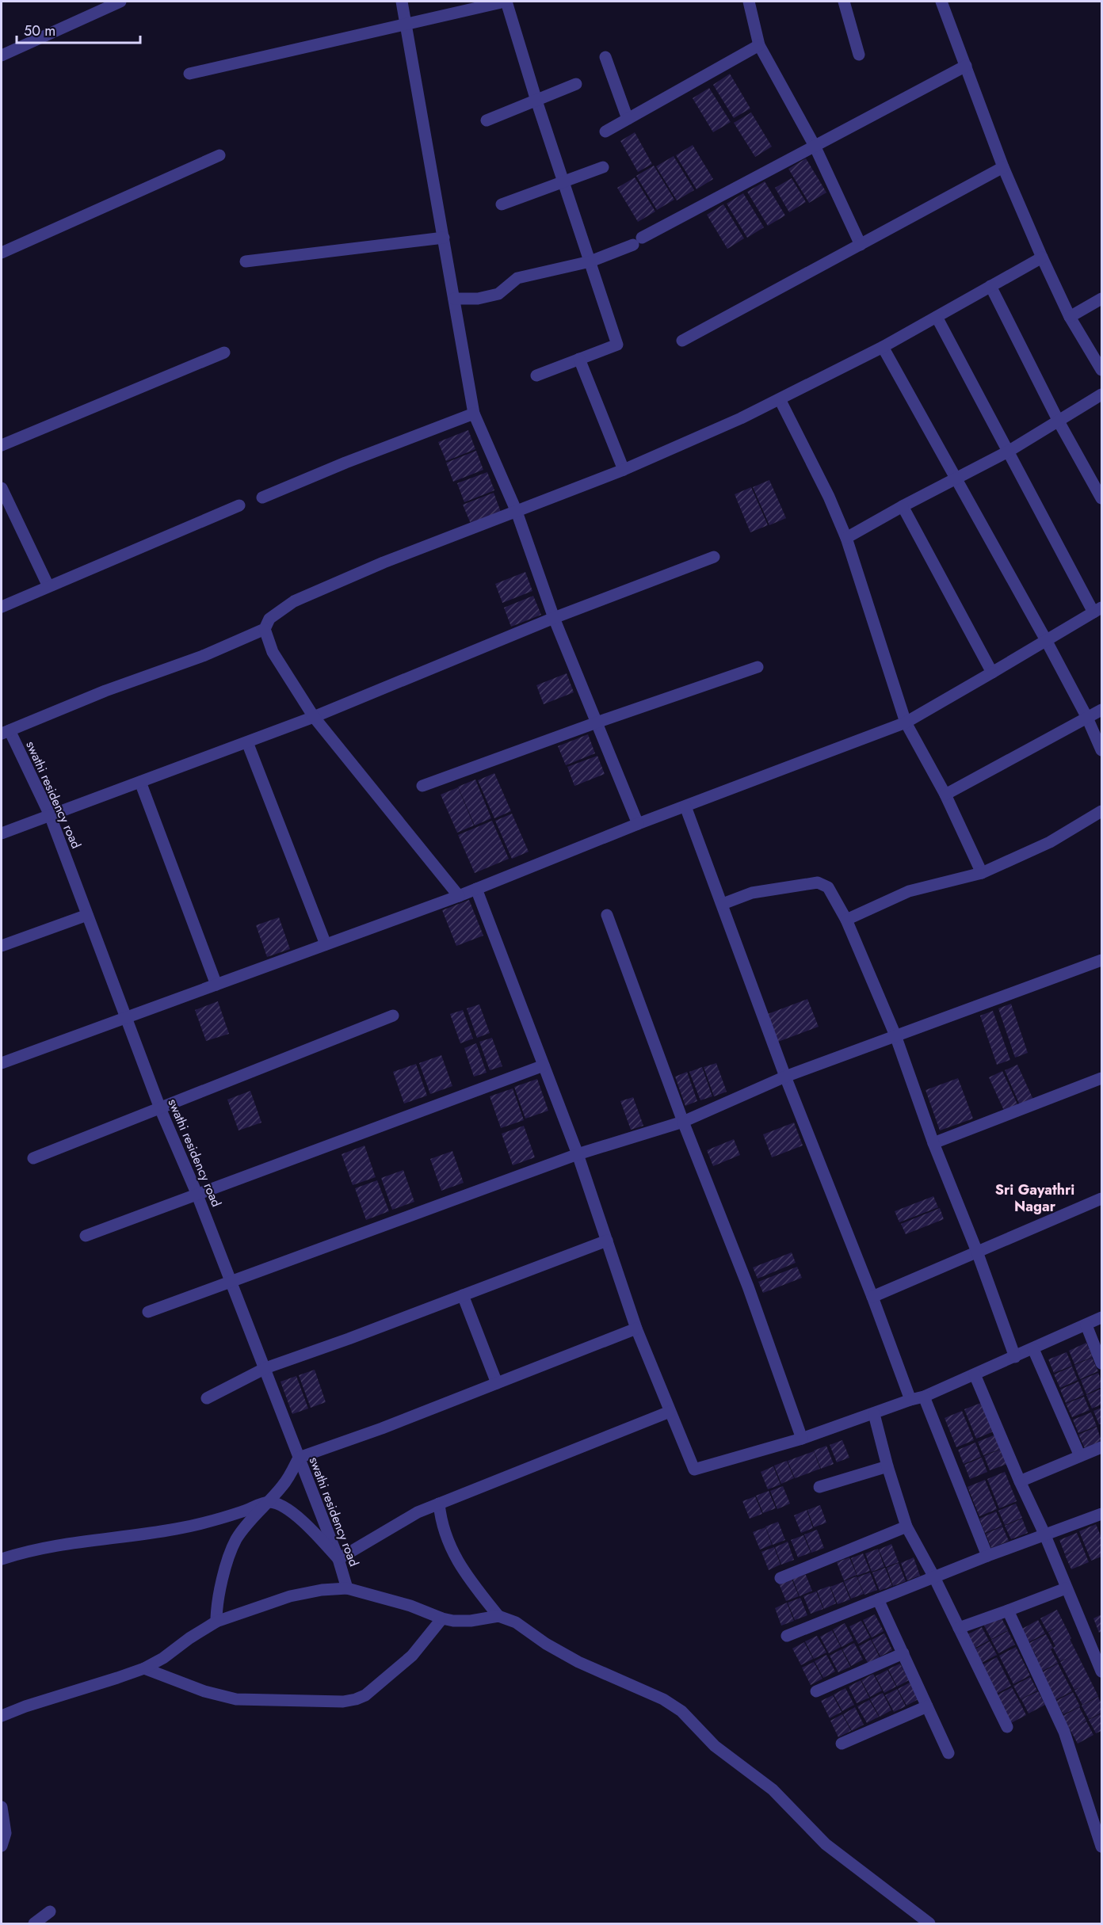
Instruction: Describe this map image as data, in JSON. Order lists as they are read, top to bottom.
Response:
{
  "streets": {
    "street": ["swathi residency road"]
  },
  "districts": ["Sri Gayathri Nagar"],
  "scale_bar": "50 m"
}
